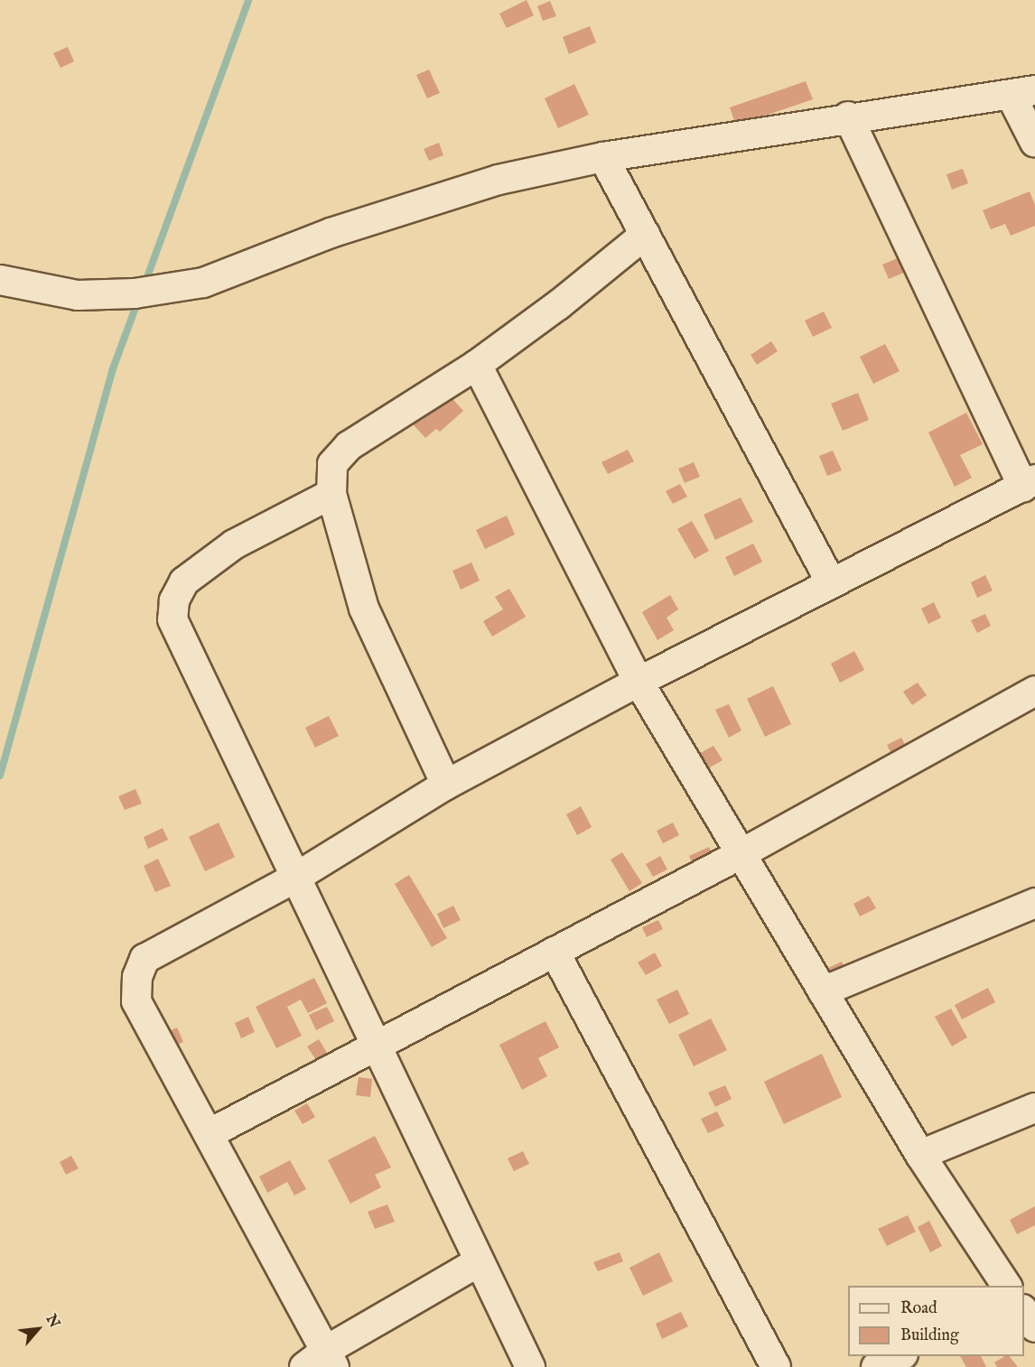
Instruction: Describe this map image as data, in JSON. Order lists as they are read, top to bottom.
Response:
{
  "legend": ["Road", "Building"],
  "north": "top right"
}
